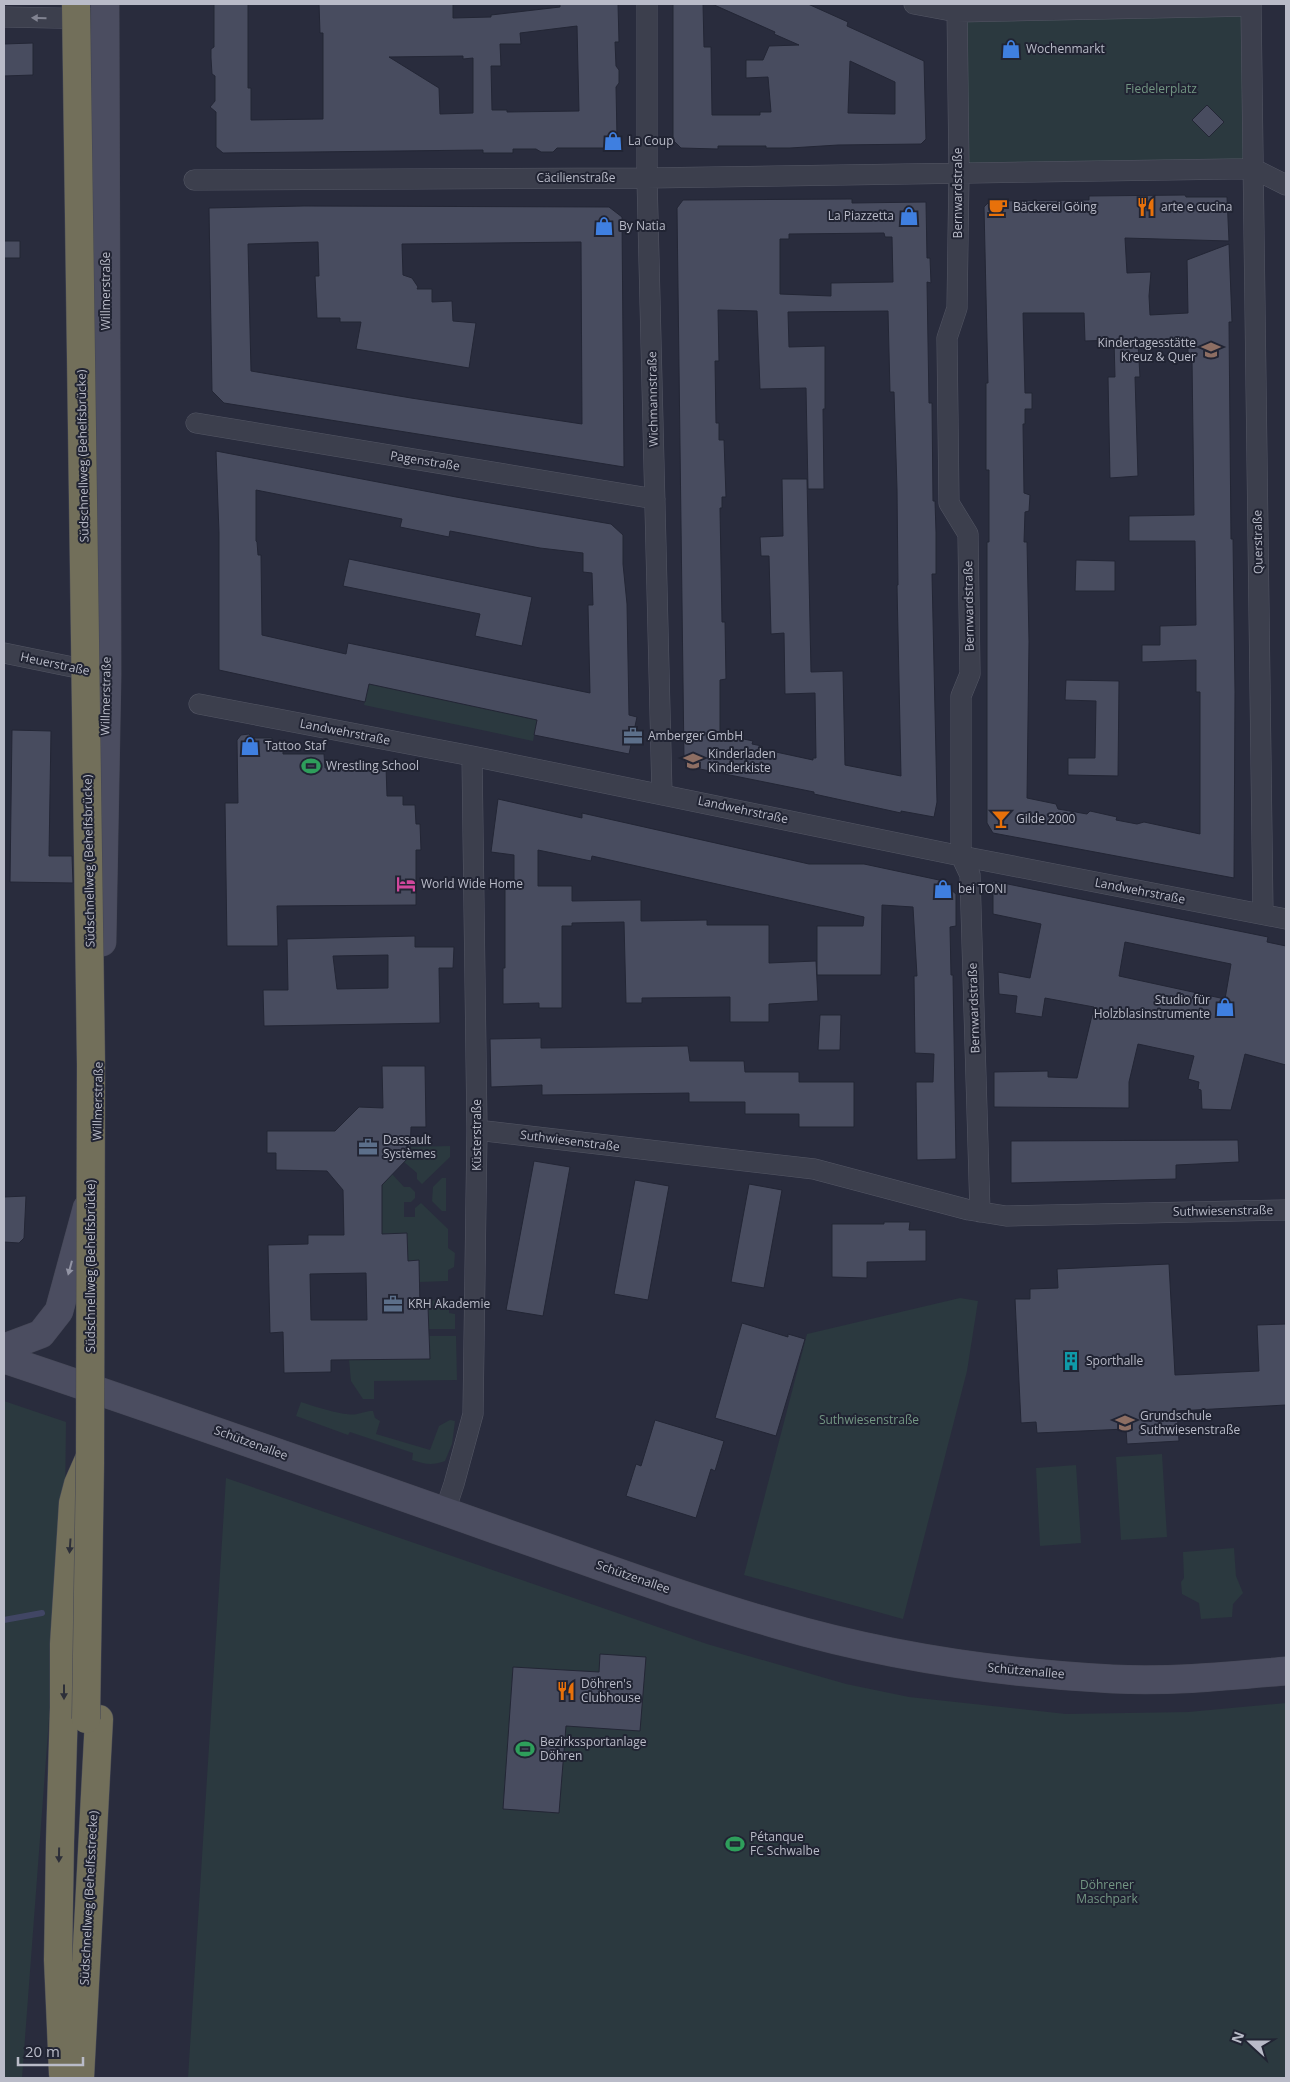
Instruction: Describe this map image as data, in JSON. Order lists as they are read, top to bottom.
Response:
{
  "streets": {
    "highway": ["Südschnellweg (Behelfsbrücke)", "Südschnellweg (Behelfsstrecke)"],
    "street": [
      "Cäcilienstraße",
      "Bernwardstraße",
      "Willmerstraße",
      "Wichmannstraße",
      "Pagenstraße",
      "Querstraße",
      "Heuerstraße",
      "Landwehrstraße",
      "Küsterstraße",
      "Suthwiesenstraße",
      "Schützenallee"
    ]
  },
  "crossings": [
    ["Cäcilienstraße", "Bernwardstraße"],
    ["Cäcilienstraße", "Wichmannstraße"],
    ["Bernwardstraße", "Landwehrstraße"],
    ["Bernwardstraße", "Suthwiesenstraße"],
    ["Willmerstraße", "Südschnellweg (Behelfsbrücke)"],
    ["Willmerstraße", "Heuerstraße"],
    ["Willmerstraße", "Schützenallee"],
    ["Wichmannstraße", "Pagenstraße"],
    ["Wichmannstraße", "Landwehrstraße"],
    ["Südschnellweg (Behelfsbrücke)", "Südschnellweg (Behelfsstrecke)"],
    ["Querstraße", "Landwehrstraße"],
    ["Landwehrstraße", "Küsterstraße"],
    ["Küsterstraße", "Suthwiesenstraße"],
    ["Küsterstraße", "Schützenallee"]
  ],
  "parks": ["Fiedelerplatz", "Suthwiesenstraße", "Döhrener Maschpark"],
  "places": {
    "shop": [
      "Wochenmarkt",
      "La Coup",
      "La Piazzetta",
      "By Natia",
      "Tattoo Staf",
      "bei TONI",
      "Studio für Holzblasinstrumente"
    ],
    "cafe": ["Bäckerei Göing"],
    "restaurant": ["arte e cucina", "Döhren's Clubhouse"],
    "school or university": ["Kindertagesstätte Kreuz & Quer", "Kinderladen Kinderkiste", "Grundschule Suthwiesenstraße"],
    "office": ["Amberger GmbH", "Dassault Systèmes", "KRH Akademie"],
    "sports": ["Wrestling School", "Bezirkssportanlage Döhren", "Pétanque FC Schwalbe"],
    "bar": ["Gilde 2000"],
    "hotel": ["World Wide Home"],
    "building": ["Sporthalle"]
  },
  "scale_bar": "20 m",
  "north": "left"
}
